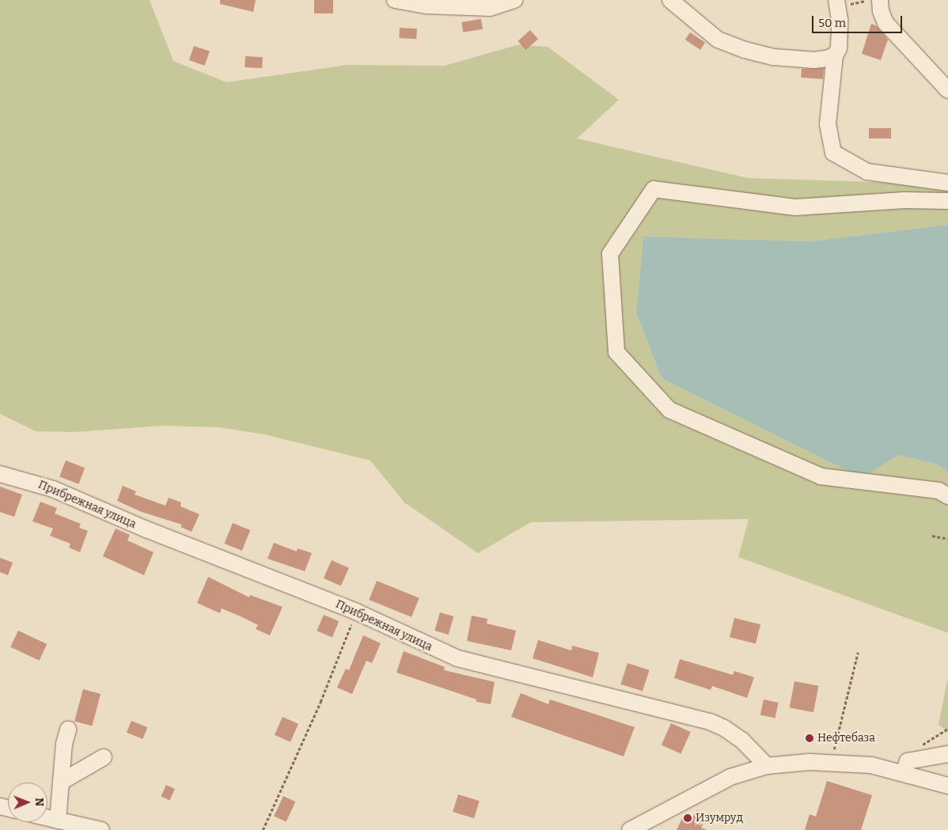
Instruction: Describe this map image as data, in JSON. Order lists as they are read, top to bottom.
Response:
{
  "streets": {
    "street": ["Прибрежная улица"]
  },
  "places": ["Нефтебаза", "Изумруд"],
  "scale_bar": "50 m",
  "north": "right"
}
